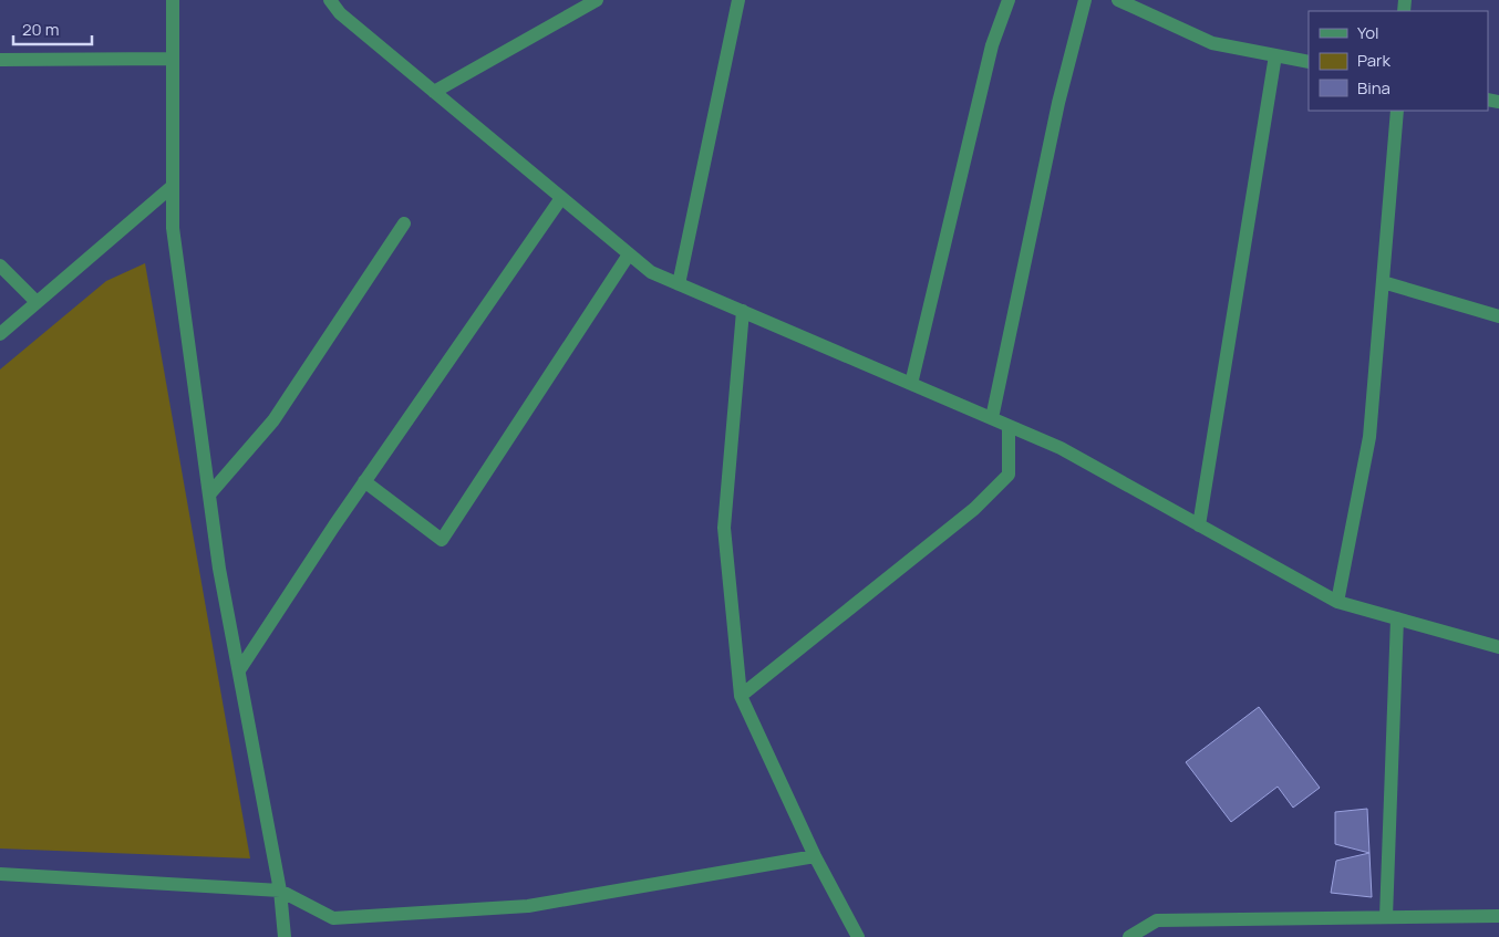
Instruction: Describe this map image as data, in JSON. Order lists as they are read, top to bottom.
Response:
{
  "legend": ["Yol", "Park", "Bina"],
  "scale_bar": "20 m"
}
